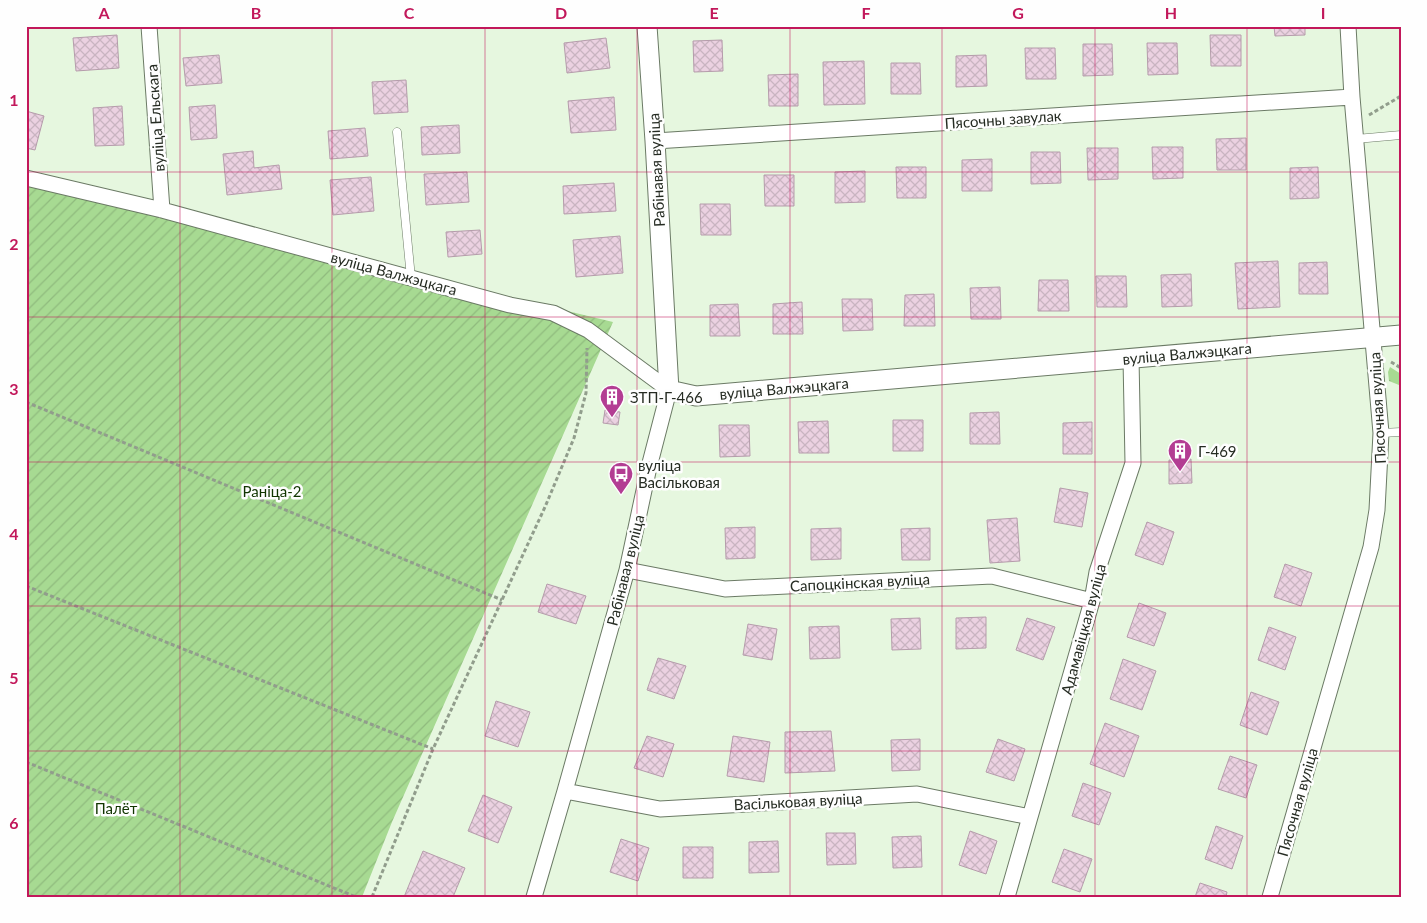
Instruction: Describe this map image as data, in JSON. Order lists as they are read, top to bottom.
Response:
{
  "streets": {
    "street": [
      "вуліца Ельскага",
      "Пясочны завулак",
      "Рабінавая вуліца",
      "вуліца Валжэцкага",
      "Пясочная вуліца",
      "Сапоцкінская вуліца",
      "Адамавіцкая вуліца",
      "Васільковая вуліца"
    ]
  },
  "crossings": [
    ["вуліца Ельскага", "вуліца Валжэцкага"],
    ["Пясочны завулак", "Рабінавая вуліца"],
    ["Пясочны завулак", "Пясочная вуліца"],
    ["Рабінавая вуліца", "вуліца Валжэцкага"],
    ["Рабінавая вуліца", "Сапоцкінская вуліца"],
    ["Рабінавая вуліца", "Васільковая вуліца"],
    ["вуліца Валжэцкага", "Пясочная вуліца"],
    ["вуліца Валжэцкага", "Адамавіцкая вуліца"],
    ["Сапоцкінская вуліца", "Адамавіцкая вуліца"],
    ["Адамавіцкая вуліца", "Васільковая вуліца"]
  ],
  "parks": ["Раніца-2", "Палёт"],
  "places": {
    "building": ["ЗТП-Г-466", "Г-469"],
    "bus stop": ["вуліца Васільковая"]
  },
  "grid": {
    "columns": [
      "A",
      "B",
      "C",
      "D",
      "E",
      "F",
      "G",
      "H",
      "I"
    ],
    "rows": [
      "1",
      "2",
      "3",
      "4",
      "5",
      "6"
    ]
  }
}
